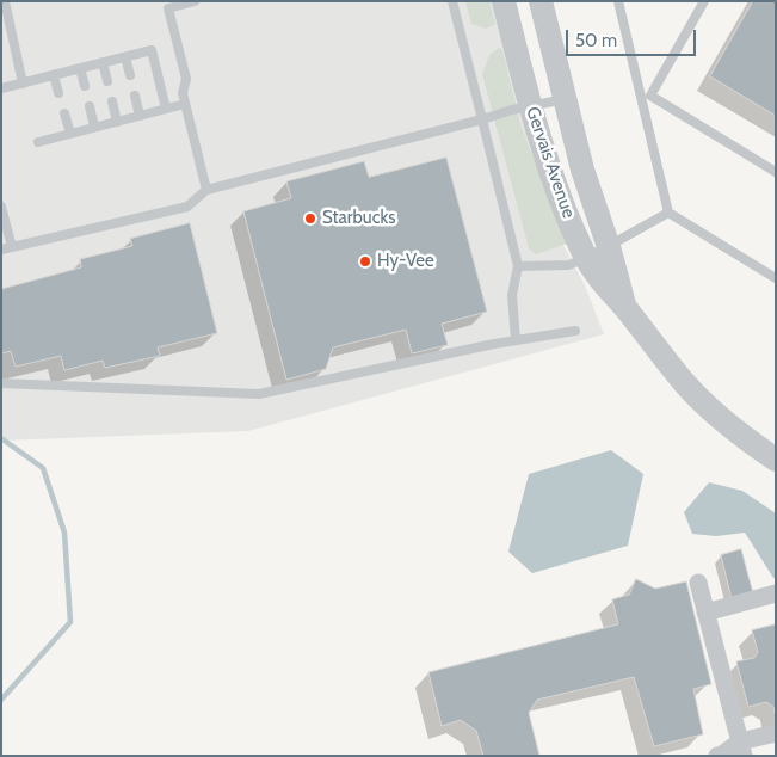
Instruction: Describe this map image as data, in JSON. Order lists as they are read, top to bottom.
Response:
{
  "streets": {
    "street": ["Gervais Avenue"]
  },
  "places": ["Starbucks", "Hy-Vee"],
  "scale_bar": "50 m"
}
